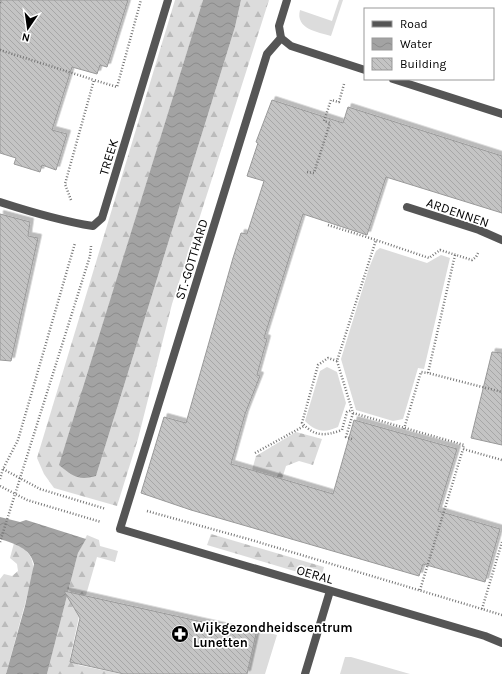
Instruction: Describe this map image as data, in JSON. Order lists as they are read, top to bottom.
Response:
{
  "streets": {
    "street": [
      "TREEK",
      "ARDENNEN",
      "ST.-GOTTHARD",
      "OERAL"
    ]
  },
  "crossings": [
    ["ST.-GOTTHARD", "OERAL"]
  ],
  "places": {
    "pharmacy": ["Wijkgezondheidscentrum Lunetten"]
  },
  "legend": ["Road", "Water", "Building"],
  "north": "bottom"
}
